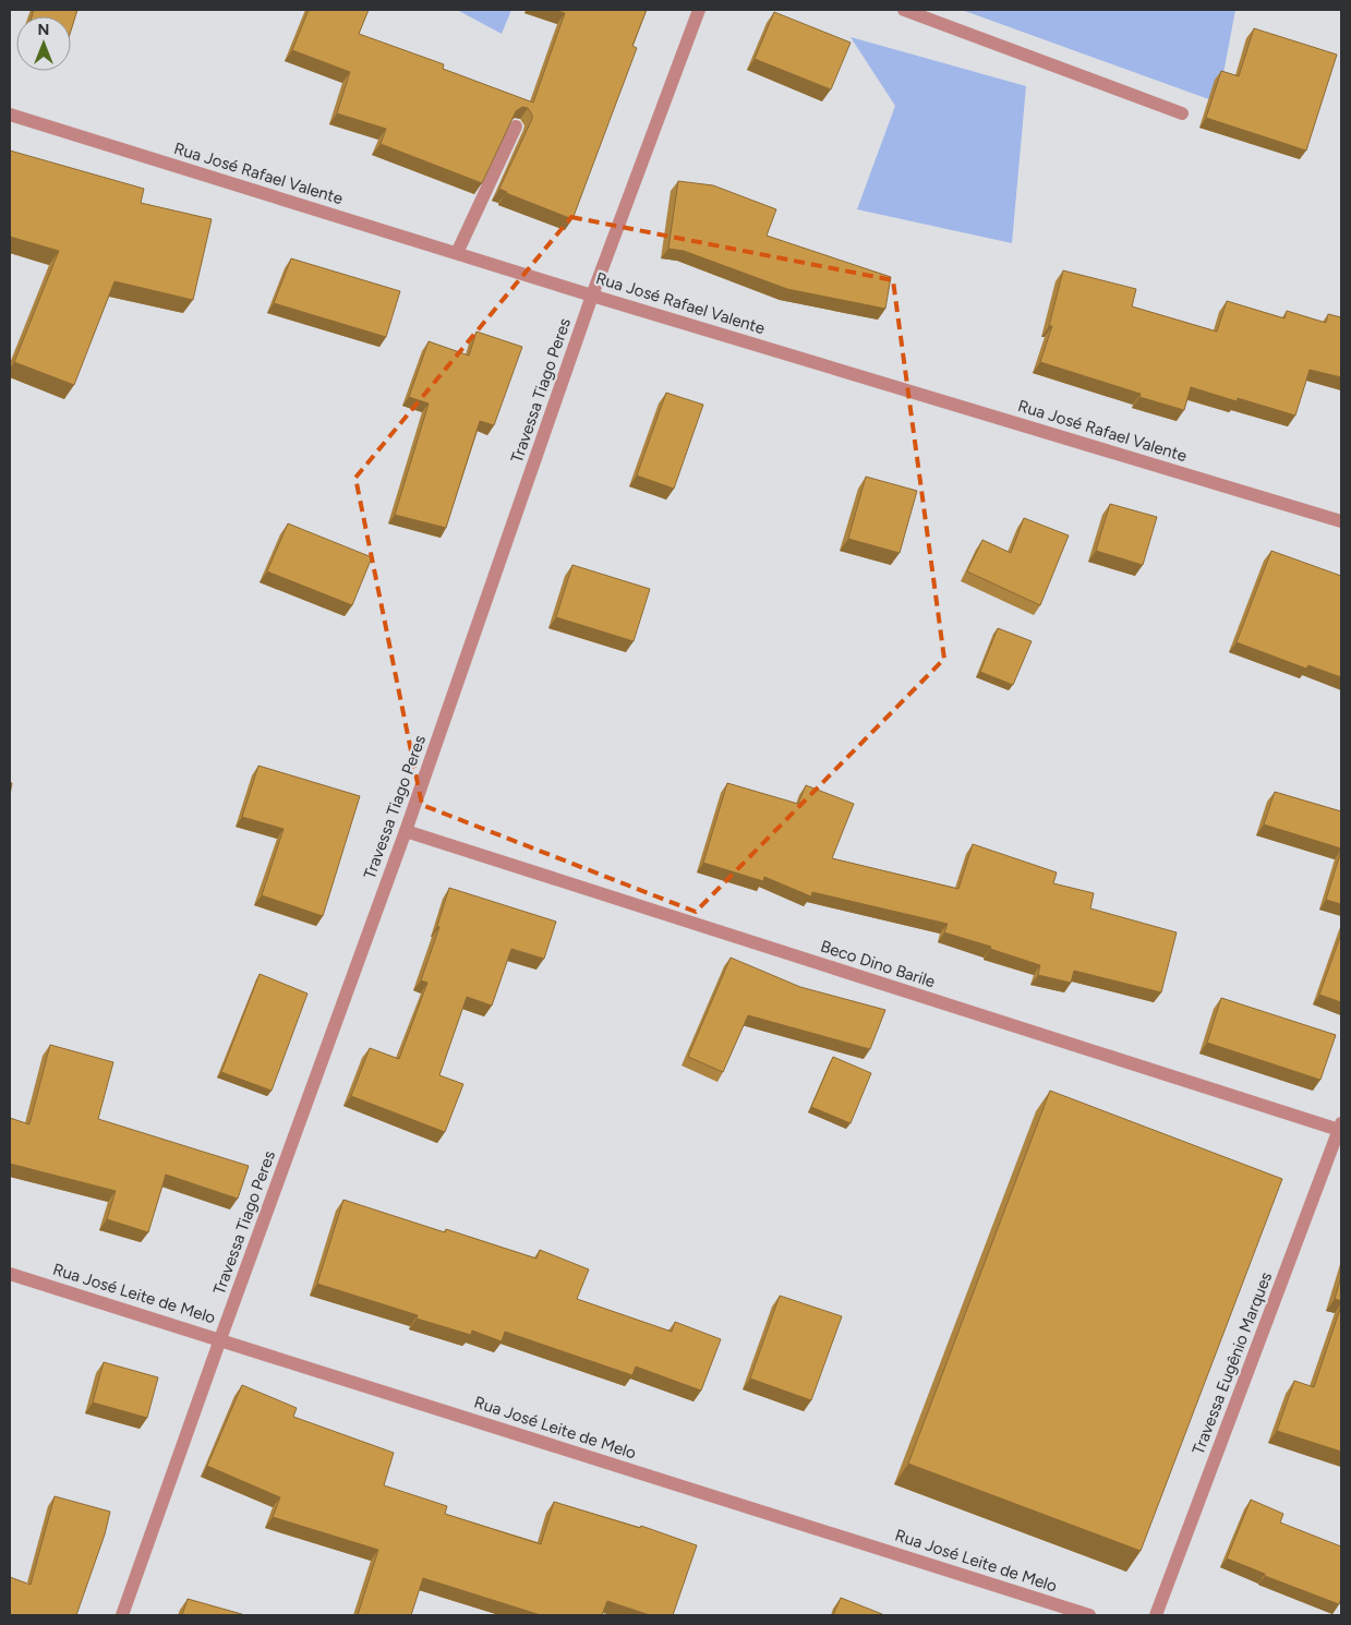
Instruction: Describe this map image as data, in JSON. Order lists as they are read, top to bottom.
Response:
{
  "streets": {
    "street": [
      "Rua José Rafael Valente",
      "Travessa Tiago Peres",
      "Beco Dino Barile",
      "Rua José Leite de Melo",
      "Travessa Eugênio Marques"
    ]
  },
  "crossings": [
    ["Rua José Rafael Valente", "Travessa Tiago Peres"],
    ["Travessa Tiago Peres", "Beco Dino Barile"],
    ["Travessa Tiago Peres", "Rua José Leite de Melo"],
    ["Beco Dino Barile", "Travessa Eugênio Marques"]
  ],
  "north": "top"
}
